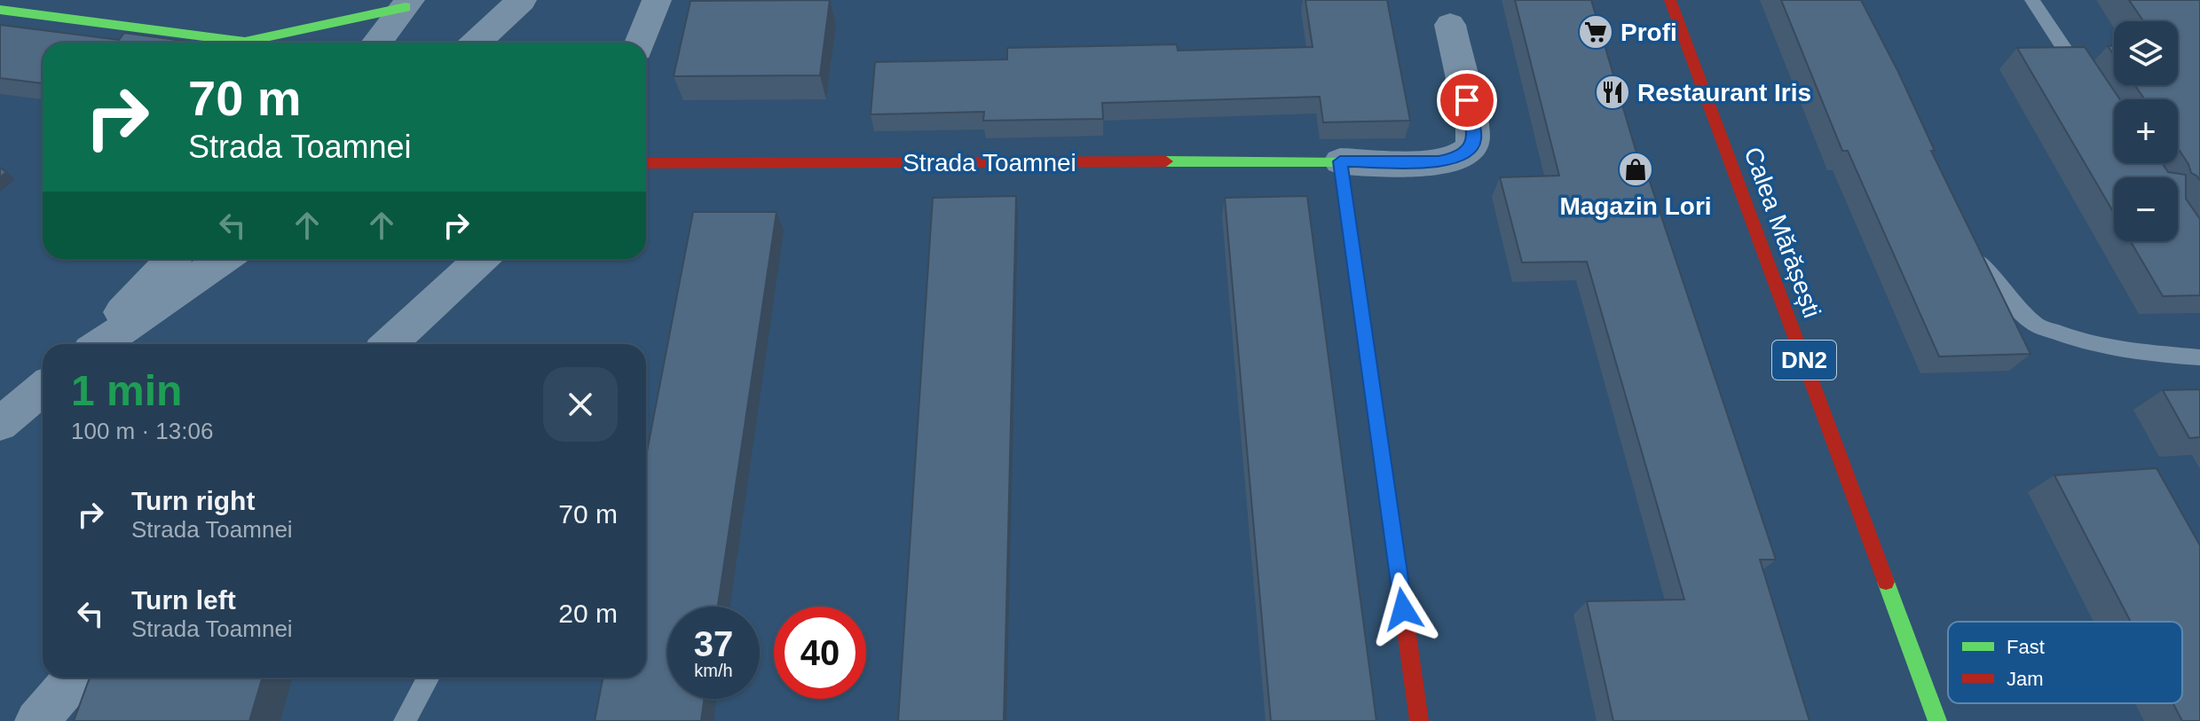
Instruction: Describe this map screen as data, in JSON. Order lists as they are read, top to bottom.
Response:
{
  "streets": {
    "street": ["Strada Toamnei", "Calea Mărășești", "DN2"]
  },
  "places": {
    "supermarket": ["Profi"],
    "restaurant": ["Restaurant Iris"],
    "shop": ["Magazin Lori"]
  },
  "legend": ["Fast", "Jam"],
  "page": {
    "map_buttons": ["+", "−"],
    "turn": ["70 m", "Strada Toamnei"],
    "heading": ["1 min", "100 m · 13:06"],
    "list": [
      {
        "name": "Turn right",
        "note": "Strada Toamnei",
        "value": "70 m"
      },
      {
        "name": "Turn left",
        "note": "Strada Toamnei",
        "value": "20 m"
      }
    ],
    "speed": "37 km/h",
    "limit": "40"
  }
}
